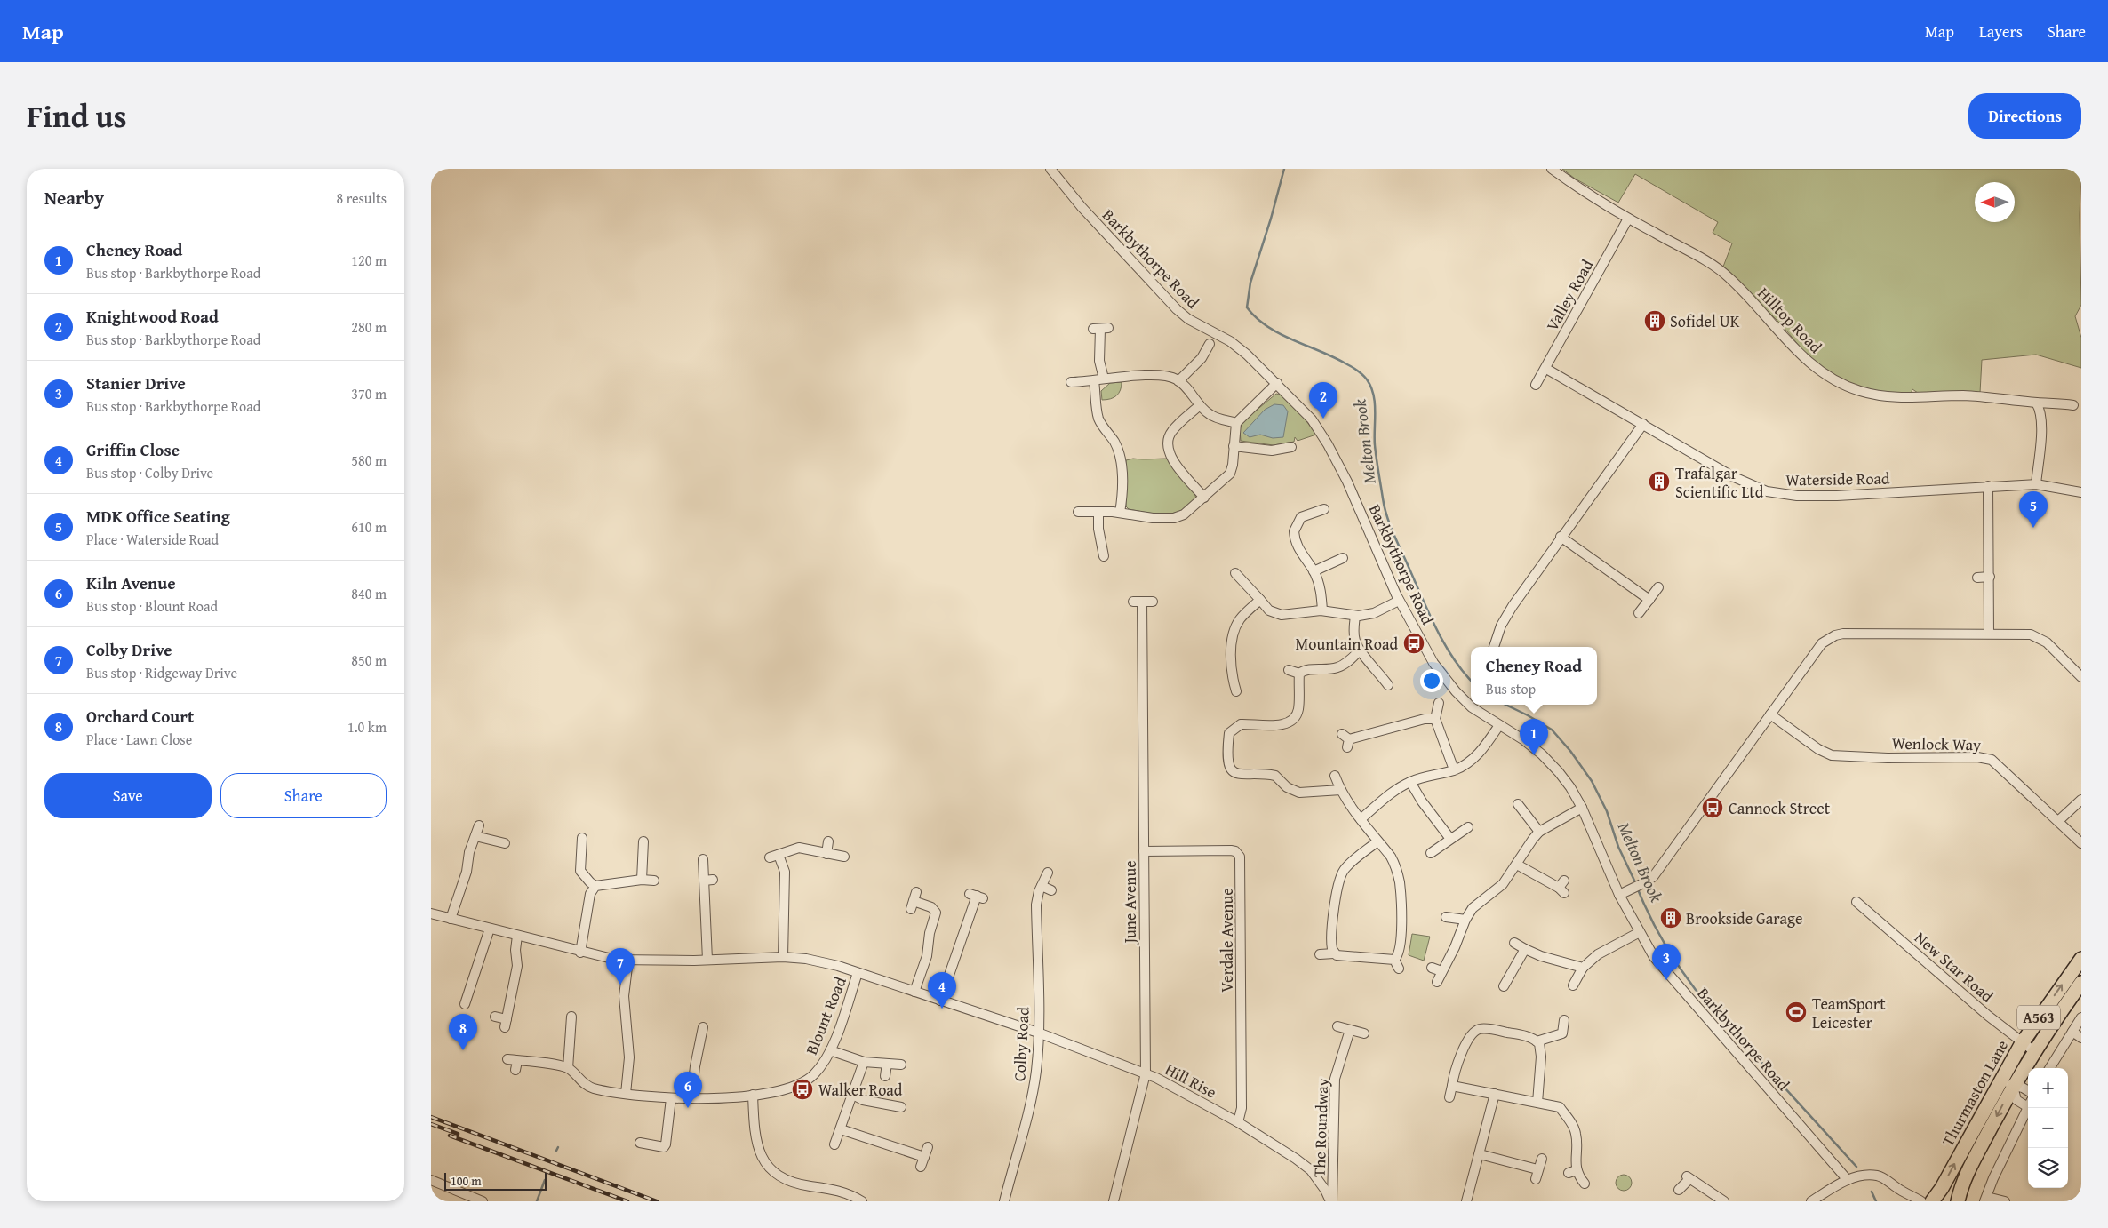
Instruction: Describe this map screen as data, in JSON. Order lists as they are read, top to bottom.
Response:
{
  "streets": {
    "highway": ["A563", "Thurmaston Lane"],
    "street": [
      "Barkbythorpe Road",
      "Valley Road",
      "Hilltop Road",
      "Waterside Road",
      "Wenlock Way",
      "June Avenue",
      "Verdale Avenue",
      "New Star Road",
      "Blount Road",
      "Colby Road",
      "Hill Rise",
      "The Roundway"
    ]
  },
  "crossings": [
    ["Valley Road", "Hilltop Road"],
    ["Valley Road", "Waterside Road"],
    ["June Avenue", "Verdale Avenue"],
    ["June Avenue", "Hill Rise"],
    ["Verdale Avenue", "Hill Rise"],
    ["New Star Road", "Thurmaston Lane"],
    ["Blount Road", "Hill Rise"],
    ["Colby Road", "Hill Rise"],
    ["Hill Rise", "The Roundway"]
  ],
  "water": ["Melton Brook"],
  "places": {
    "building": ["Sofidel UK", "Trafalgar Scientific Ltd", "Brookside Garage"],
    "bus stop": ["Mountain Road", "Cannock Street", "Walker Road"],
    "sports": ["TeamSport Leicester"]
  },
  "scale_bar": "100 m",
  "north": "left",
  "page": {
    "header": "Map",
    "nav": ["Map", "Layers", "Share"],
    "title": "Find us",
    "buttons": [
      "Directions",
      ["Save", "Share"]
    ],
    "heading": ["Nearby", "8 results"],
    "list": [
      {
        "mark": "1",
        "name": "Cheney Road",
        "note": "Bus stop · Barkbythorpe Road",
        "value": "120 m"
      },
      {
        "mark": "2",
        "name": "Knightwood Road",
        "note": "Bus stop · Barkbythorpe Road",
        "value": "280 m"
      },
      {
        "mark": "3",
        "name": "Stanier Drive",
        "note": "Bus stop · Barkbythorpe Road",
        "value": "370 m"
      },
      {
        "mark": "4",
        "name": "Griffin Close",
        "note": "Bus stop · Colby Drive",
        "value": "580 m"
      },
      {
        "mark": "5",
        "name": "MDK Office Seating",
        "note": "Place · Waterside Road",
        "value": "610 m"
      },
      {
        "mark": "6",
        "name": "Kiln Avenue",
        "note": "Bus stop · Blount Road",
        "value": "840 m"
      },
      {
        "mark": "7",
        "name": "Colby Drive",
        "note": "Bus stop · Ridgeway Drive",
        "value": "850 m"
      },
      {
        "mark": "8",
        "name": "Orchard Court",
        "note": "Place · Lawn Close",
        "value": "1.0 km"
      }
    ],
    "pins": [
      "2",
      "5",
      "1",
      "3",
      "7",
      "4",
      "8",
      "6"
    ],
    "popup": ["Cheney Road", "Bus stop"],
    "map_buttons": ["+", "−"],
    "scale": "100 m"
  }
}
